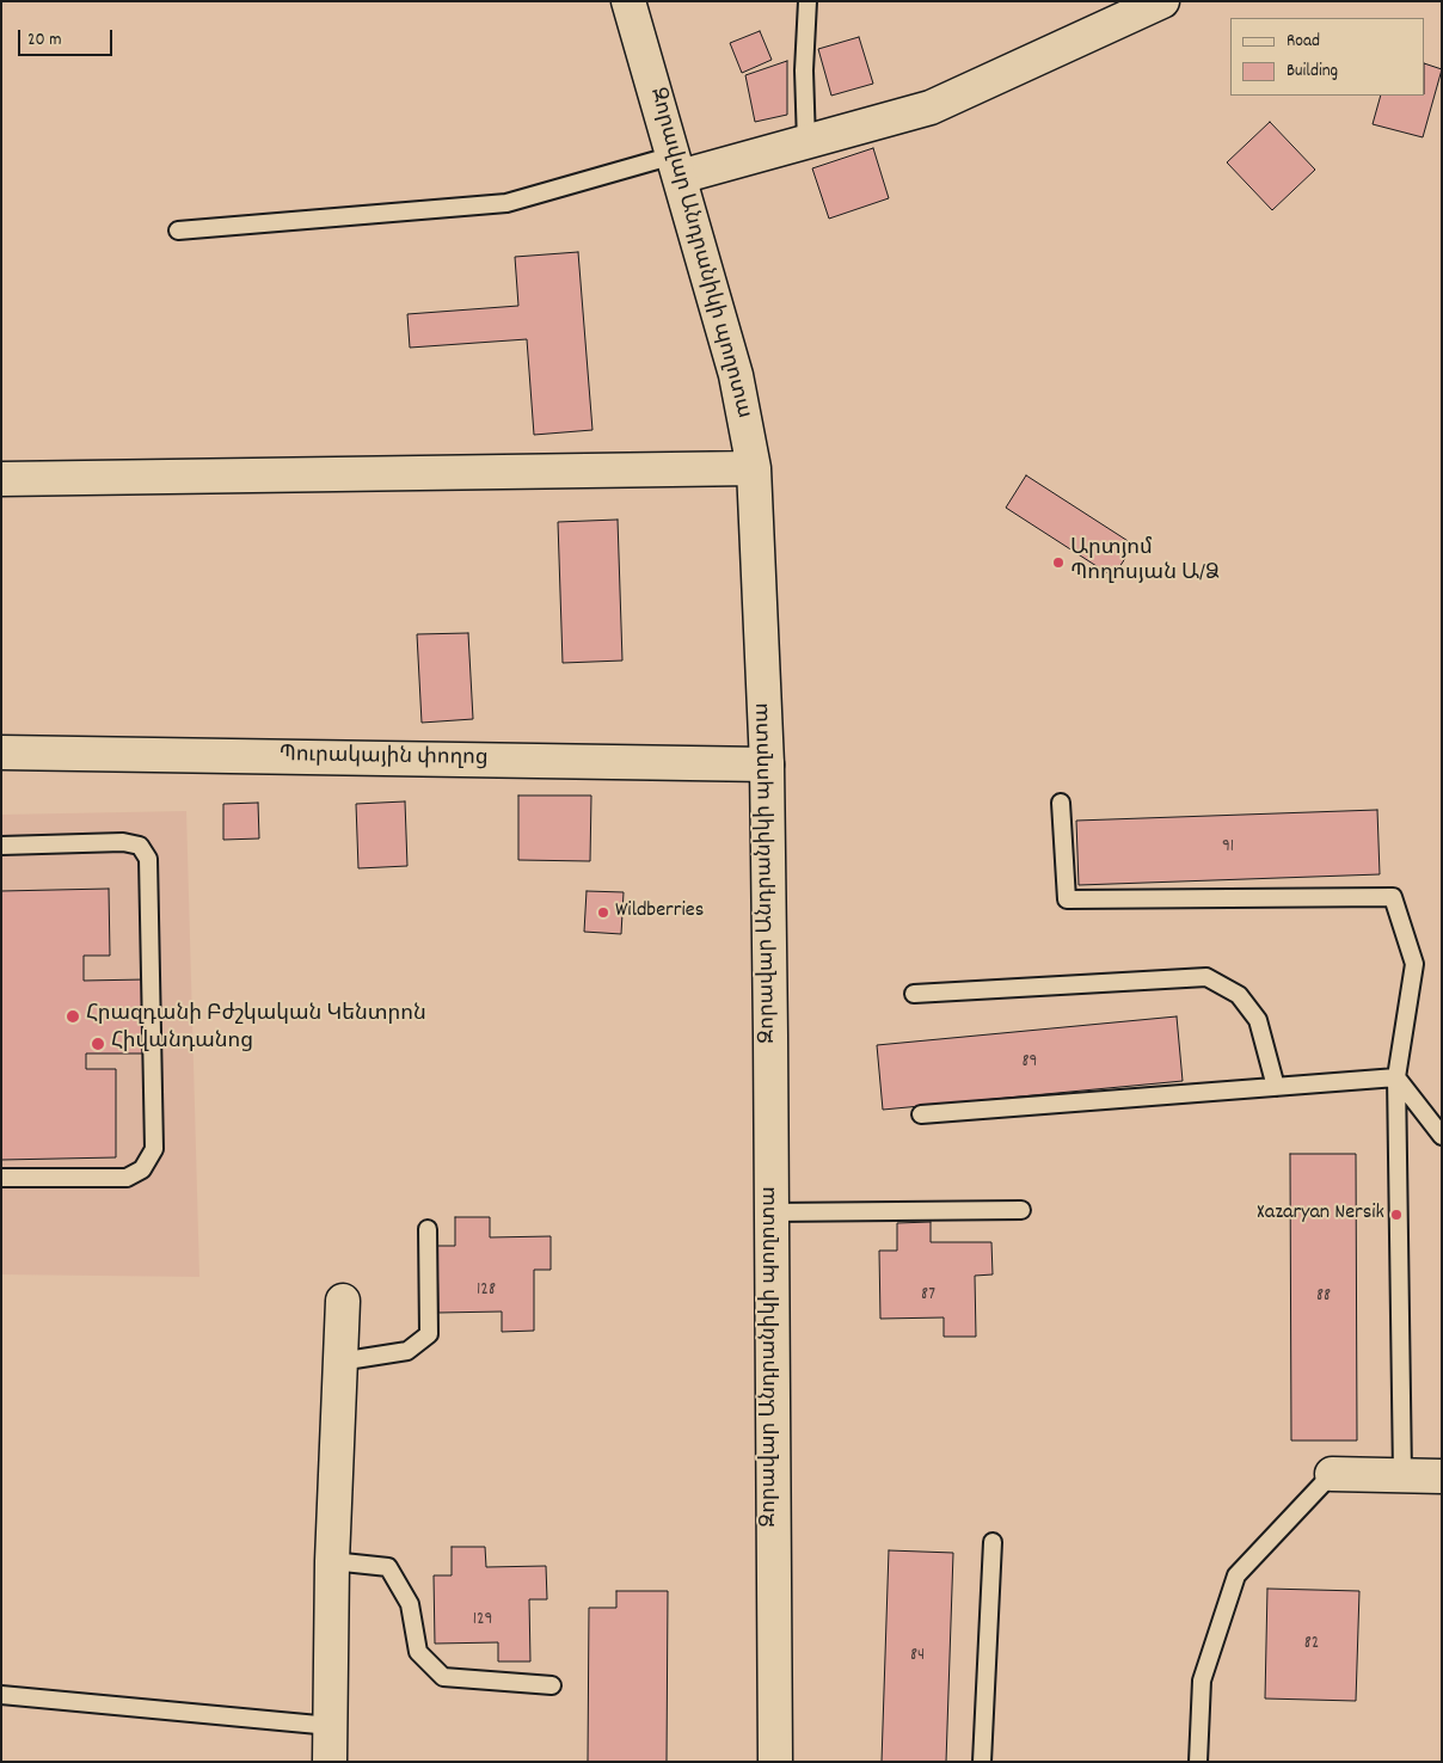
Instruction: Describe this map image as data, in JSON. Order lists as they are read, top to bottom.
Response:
{
  "streets": {
    "street": ["Զորավար Անդրանիկի պողոտա", "Պուրակային փողոց"]
  },
  "crossings": [
    ["Զորավար Անդրանիկի պողոտա", "Պուրակային փողոց"]
  ],
  "places": [
    "Արտյոմ Պողոսյան Ա/Ձ",
    "Wildberries",
    "Հրազդանի Բժշկական Կենտրոն",
    "Հիվանդանոց",
    "Xazaryan Nersik"
  ],
  "house_numbers": [
    "91",
    "89",
    "128",
    "87",
    "88",
    "129",
    "82",
    "84"
  ],
  "legend": ["Road", "Building"],
  "scale_bar": "20 m"
}
